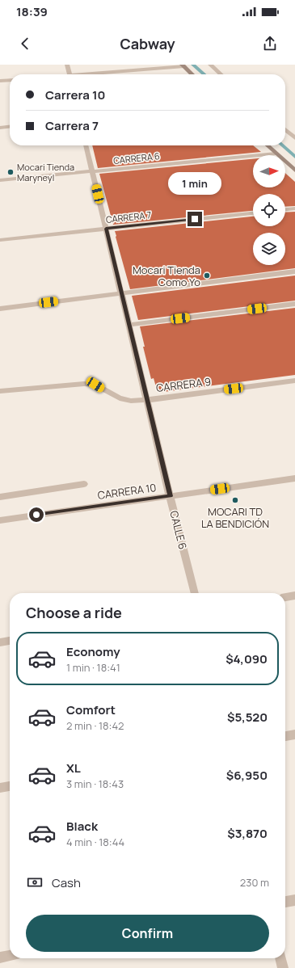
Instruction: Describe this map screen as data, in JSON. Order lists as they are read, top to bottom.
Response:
{
  "streets": {
    "street": [
      "CARRERA 6",
      "CARRERA 7",
      "CARRERA 9",
      "CARRERA 10",
      "CALLE 6"
    ]
  },
  "crossings": [
    ["CARRERA 6", "CALLE 6"],
    ["CARRERA 7", "CALLE 6"],
    ["CARRERA 9", "CALLE 6"],
    ["CARRERA 10", "CALLE 6"]
  ],
  "places": ["Mocari Tienda Maryneyl", "Mocari Tienda Como Yo", "MOCARI TD LA BENDICIÓN"],
  "north": "right",
  "page": {
    "status": "18:39",
    "header": "Cabway",
    "banner": ["Carrera 10", "Carrera 7"],
    "bubble": "1 min",
    "heading": "Choose a ride",
    "list": [
      {
        "name": "Economy",
        "note": "1 min · 18:41",
        "value": "$4,090"
      },
      {
        "name": "Comfort",
        "note": "2 min · 18:42",
        "value": "$5,520"
      },
      {
        "name": "XL",
        "note": "3 min · 18:43",
        "value": "$6,950"
      },
      {
        "name": "Black",
        "note": "4 min · 18:44",
        "value": "$3,870"
      }
    ],
    "pay": ["Cash", "230 m"],
    "buttons": "Confirm"
  }
}
